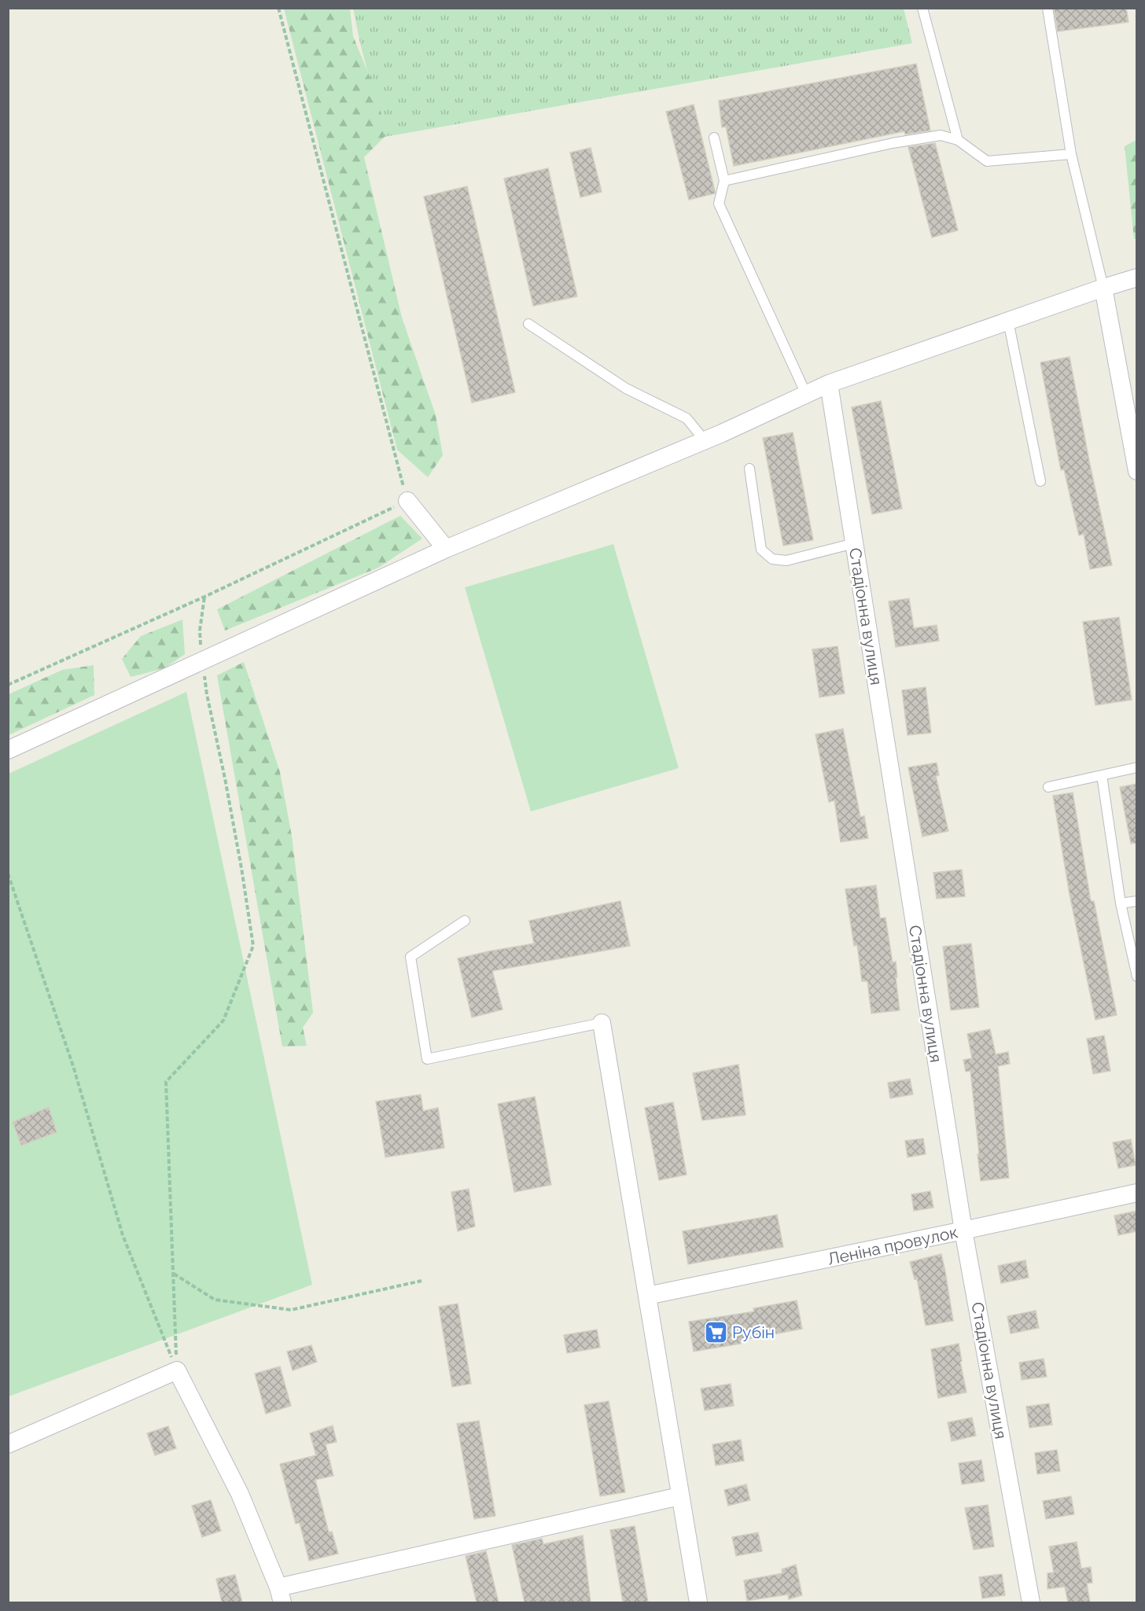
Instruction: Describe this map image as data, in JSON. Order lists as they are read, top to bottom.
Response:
{
  "streets": {
    "street": ["Стадіонна вулиця", "Леніна провулок"]
  },
  "crossings": [
    ["Стадіонна вулиця", "Леніна провулок"]
  ],
  "places": {
    "supermarket": ["Рубін"]
  }
}
